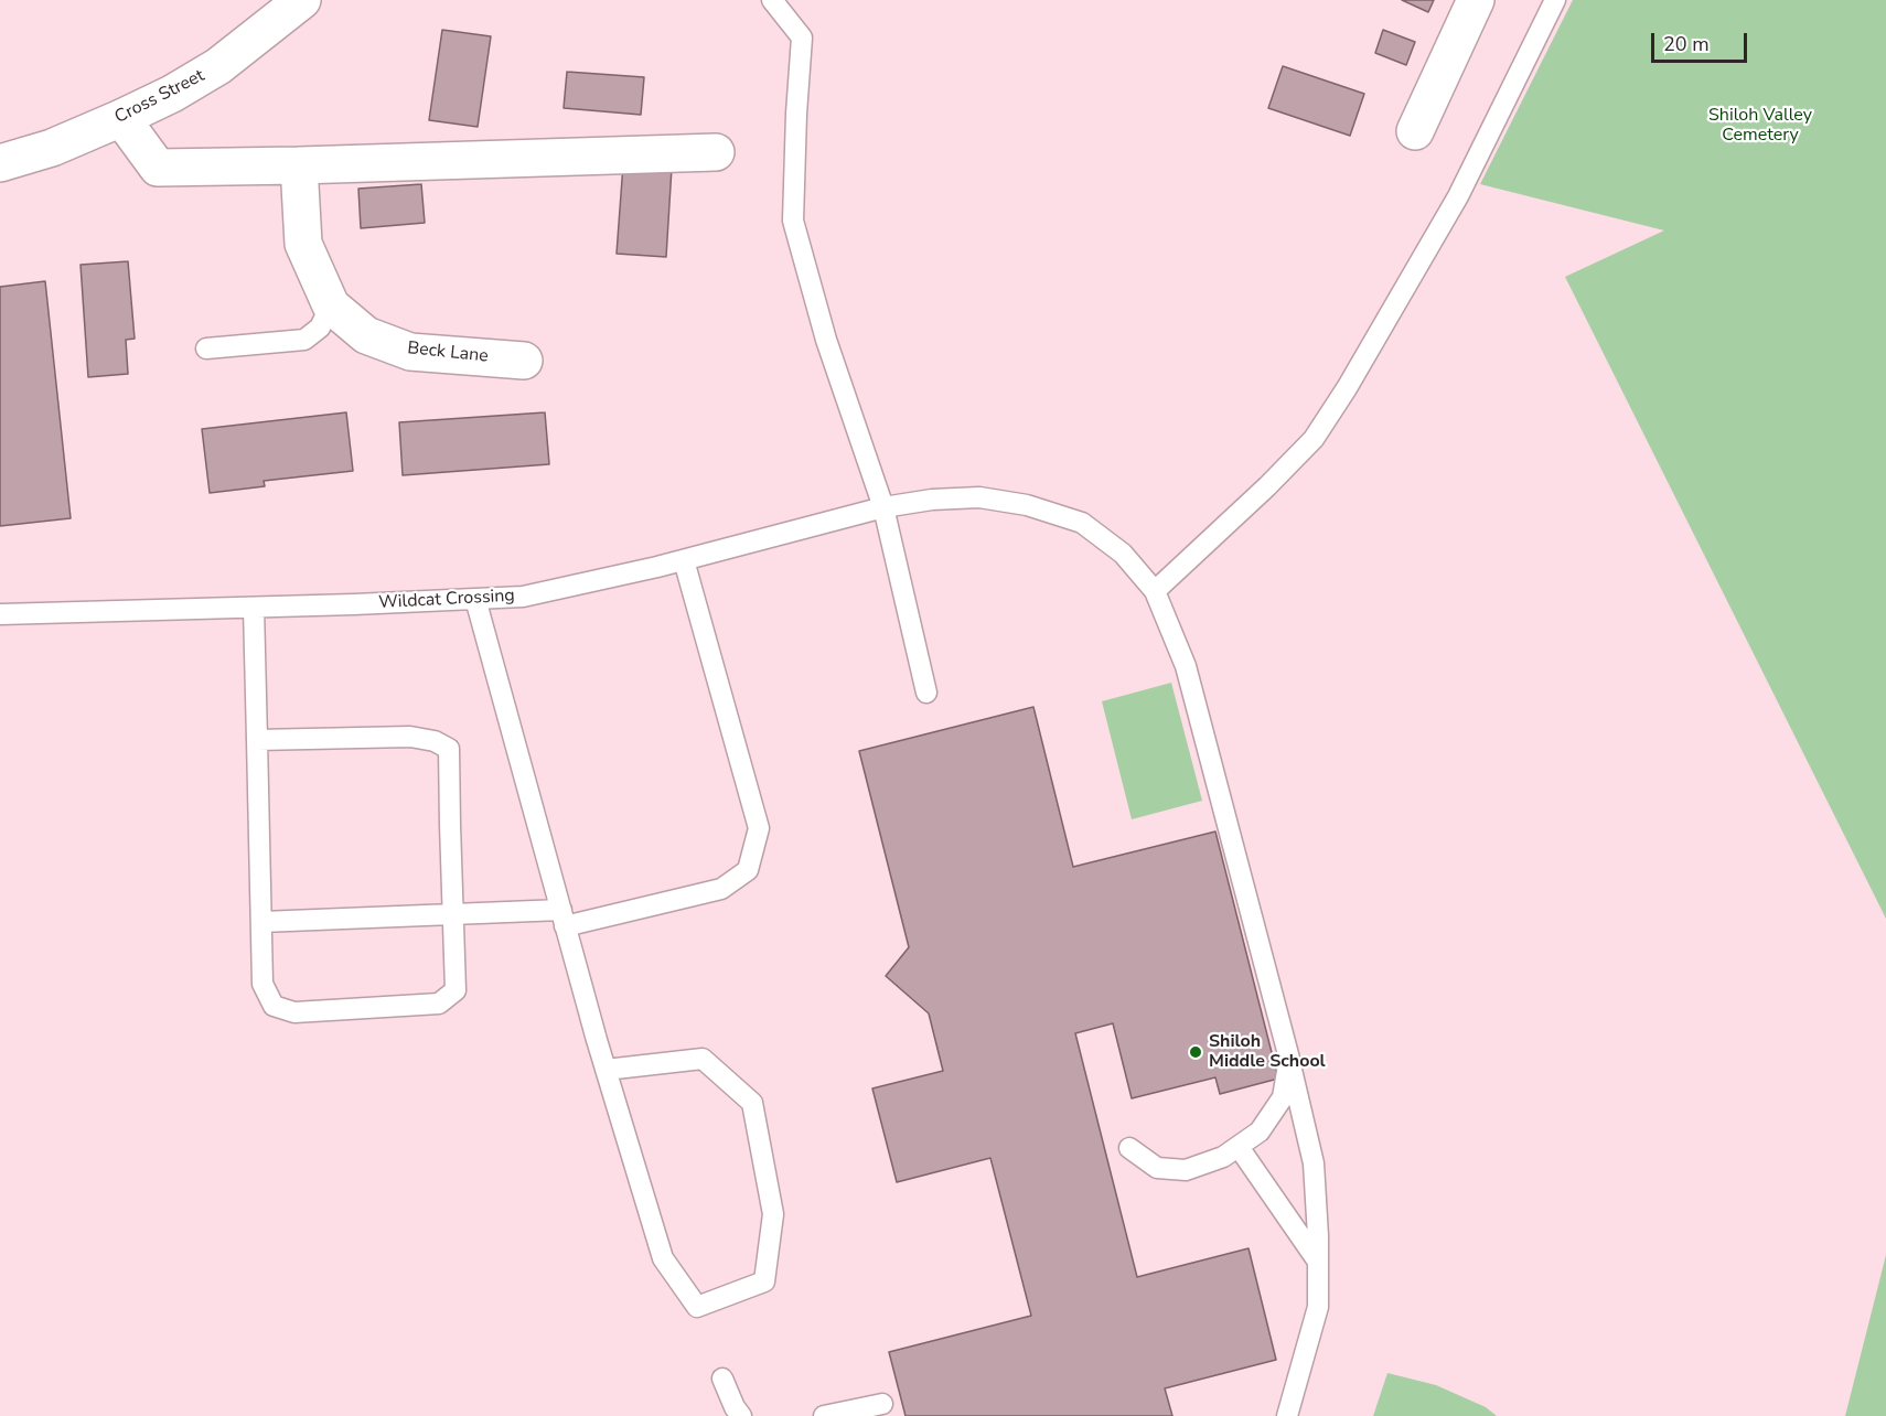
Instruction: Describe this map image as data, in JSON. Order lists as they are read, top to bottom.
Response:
{
  "streets": {
    "street": ["Cross Street", "Beck Lane"],
    "lane": ["Wildcat Crossing"]
  },
  "parks": ["Shiloh Valley Cemetery"],
  "places": ["Shiloh Middle School"],
  "scale_bar": "20 m"
}
